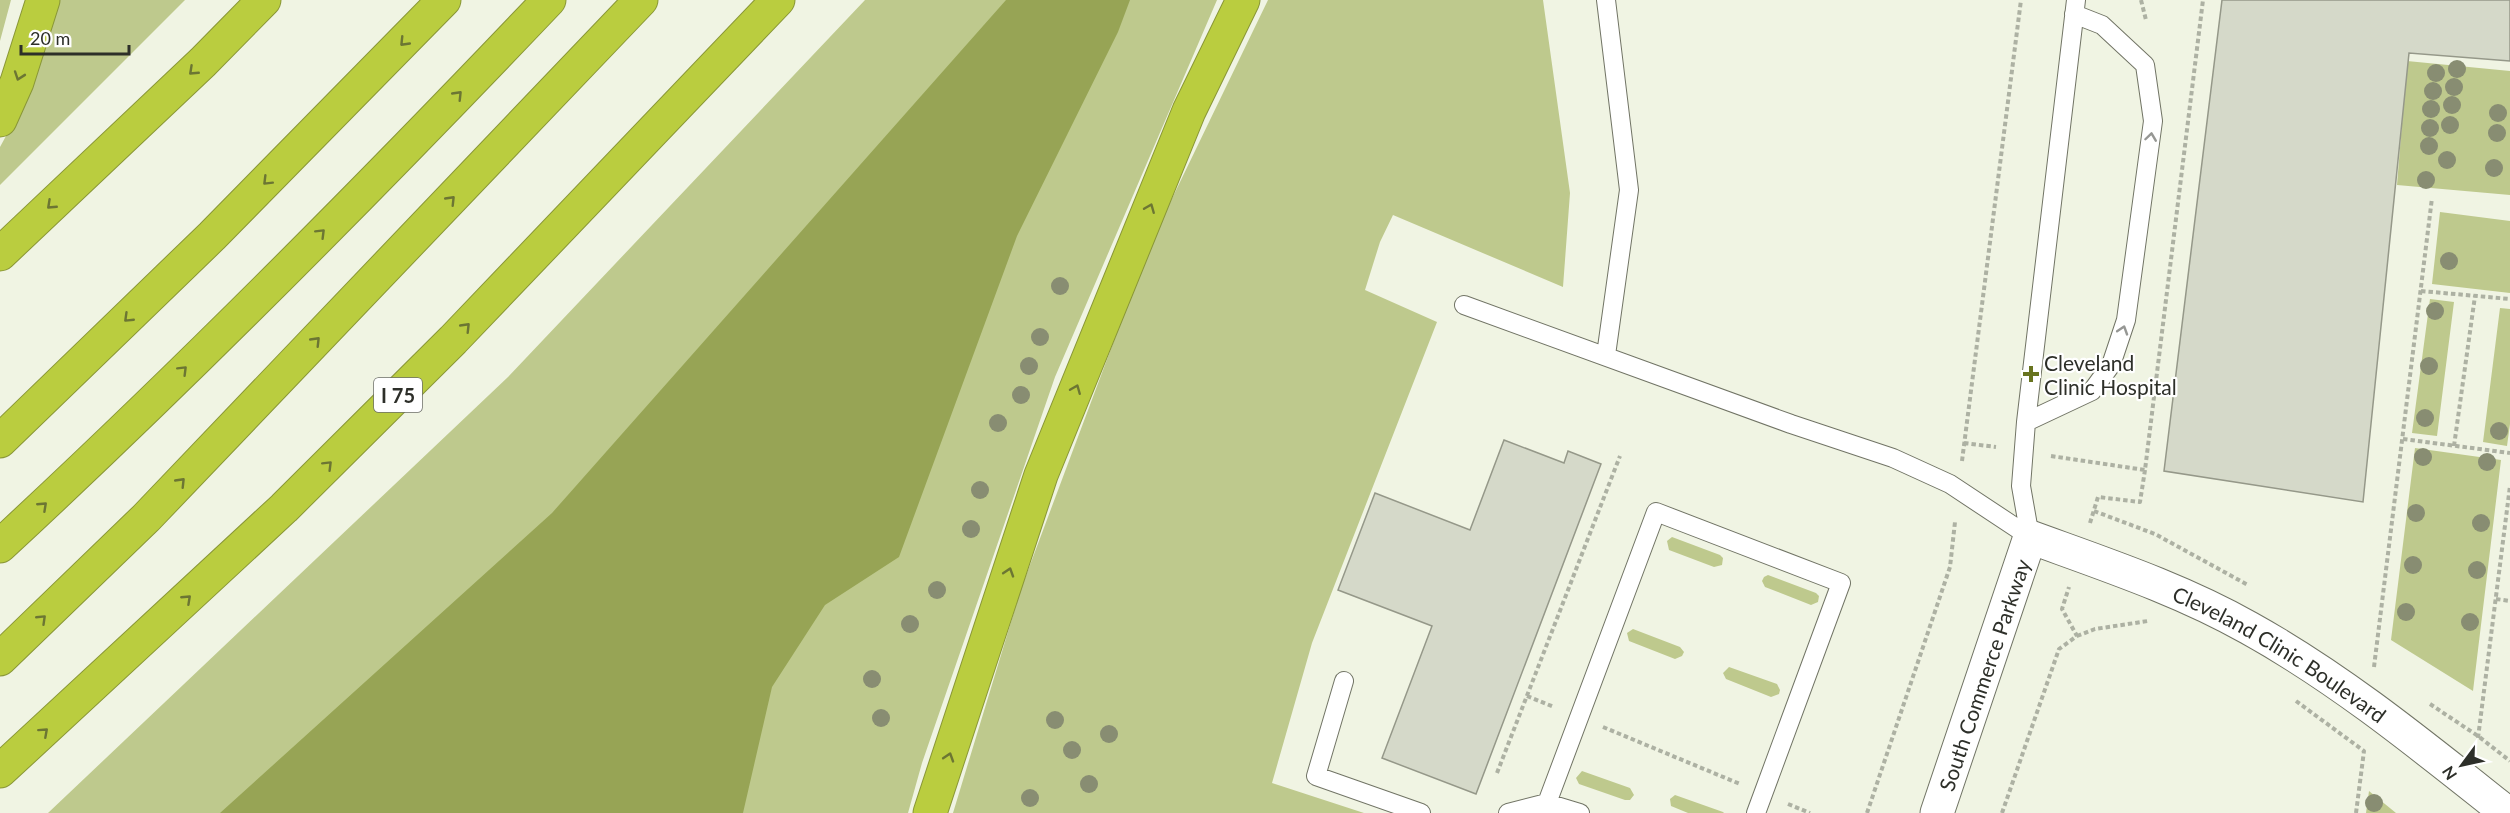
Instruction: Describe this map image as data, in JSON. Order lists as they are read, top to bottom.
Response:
{
  "streets": {
    "highway": ["I 75"],
    "street": ["Cleveland Clinic Boulevard", "South Commerce Parkway"]
  },
  "crossings": [
    ["Cleveland Clinic Boulevard", "South Commerce Parkway"]
  ],
  "places": {
    "health": ["Cleveland Clinic Hospital"]
  },
  "scale_bar": "20 m",
  "north": "bottom left"
}
